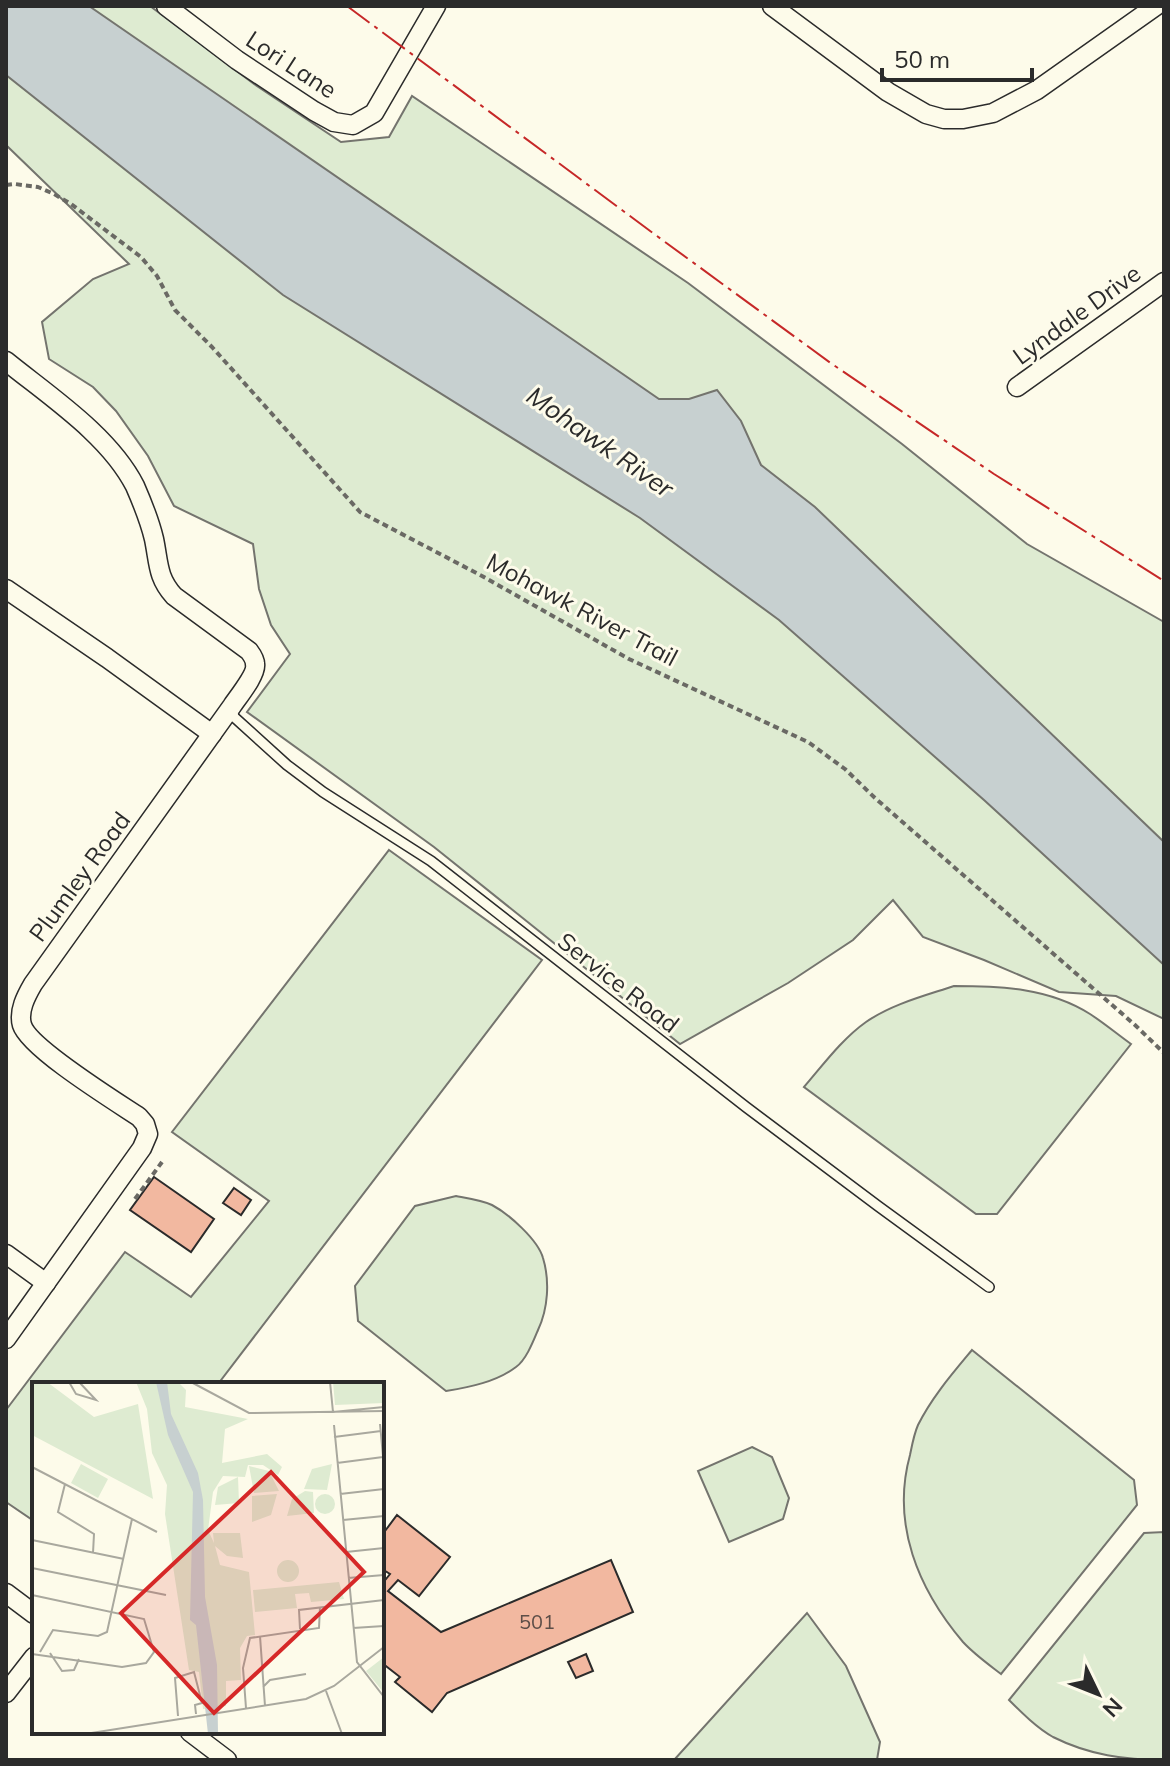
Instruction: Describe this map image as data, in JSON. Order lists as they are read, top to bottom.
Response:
{
  "streets": {
    "street": ["Lori Lane", "Lyndale Drive", "Plumley Road"],
    "lane": ["Service Road"],
    "path": ["Mohawk River Trail"]
  },
  "crossings": [
    ["Plumley Road", "Service Road"]
  ],
  "water": ["Mohawk River"],
  "house_numbers": ["501"],
  "scale_bar": "50 m",
  "north": "bottom right"
}
